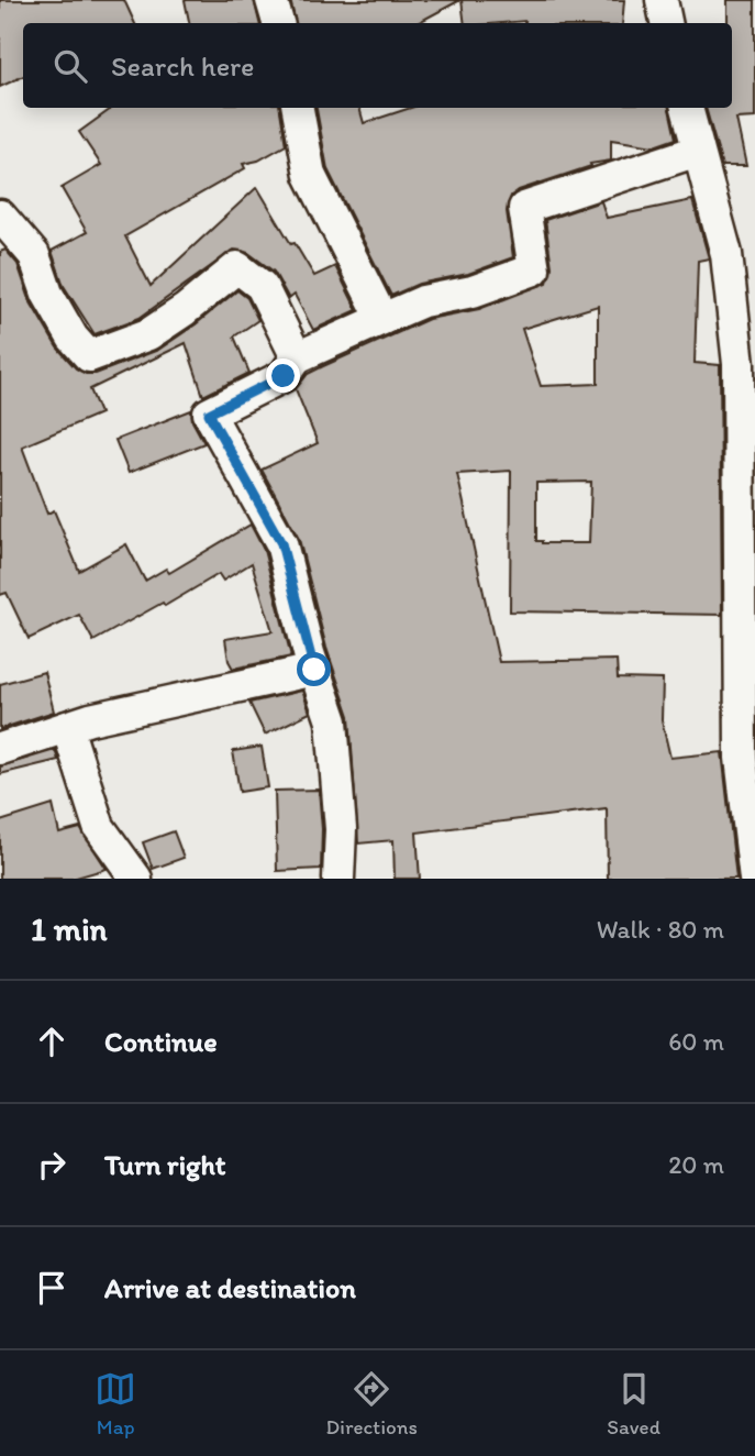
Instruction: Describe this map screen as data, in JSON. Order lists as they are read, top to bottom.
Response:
{
  "page": {
    "search": "Search here",
    "heading": ["1 min", "Walk · 80 m"],
    "list": [
      ["Continue", "60 m"],
      ["Turn right", "20 m"],
      "Arrive at destination"
    ],
    "nav": ["Map", "Directions", "Saved"]
  }
}
